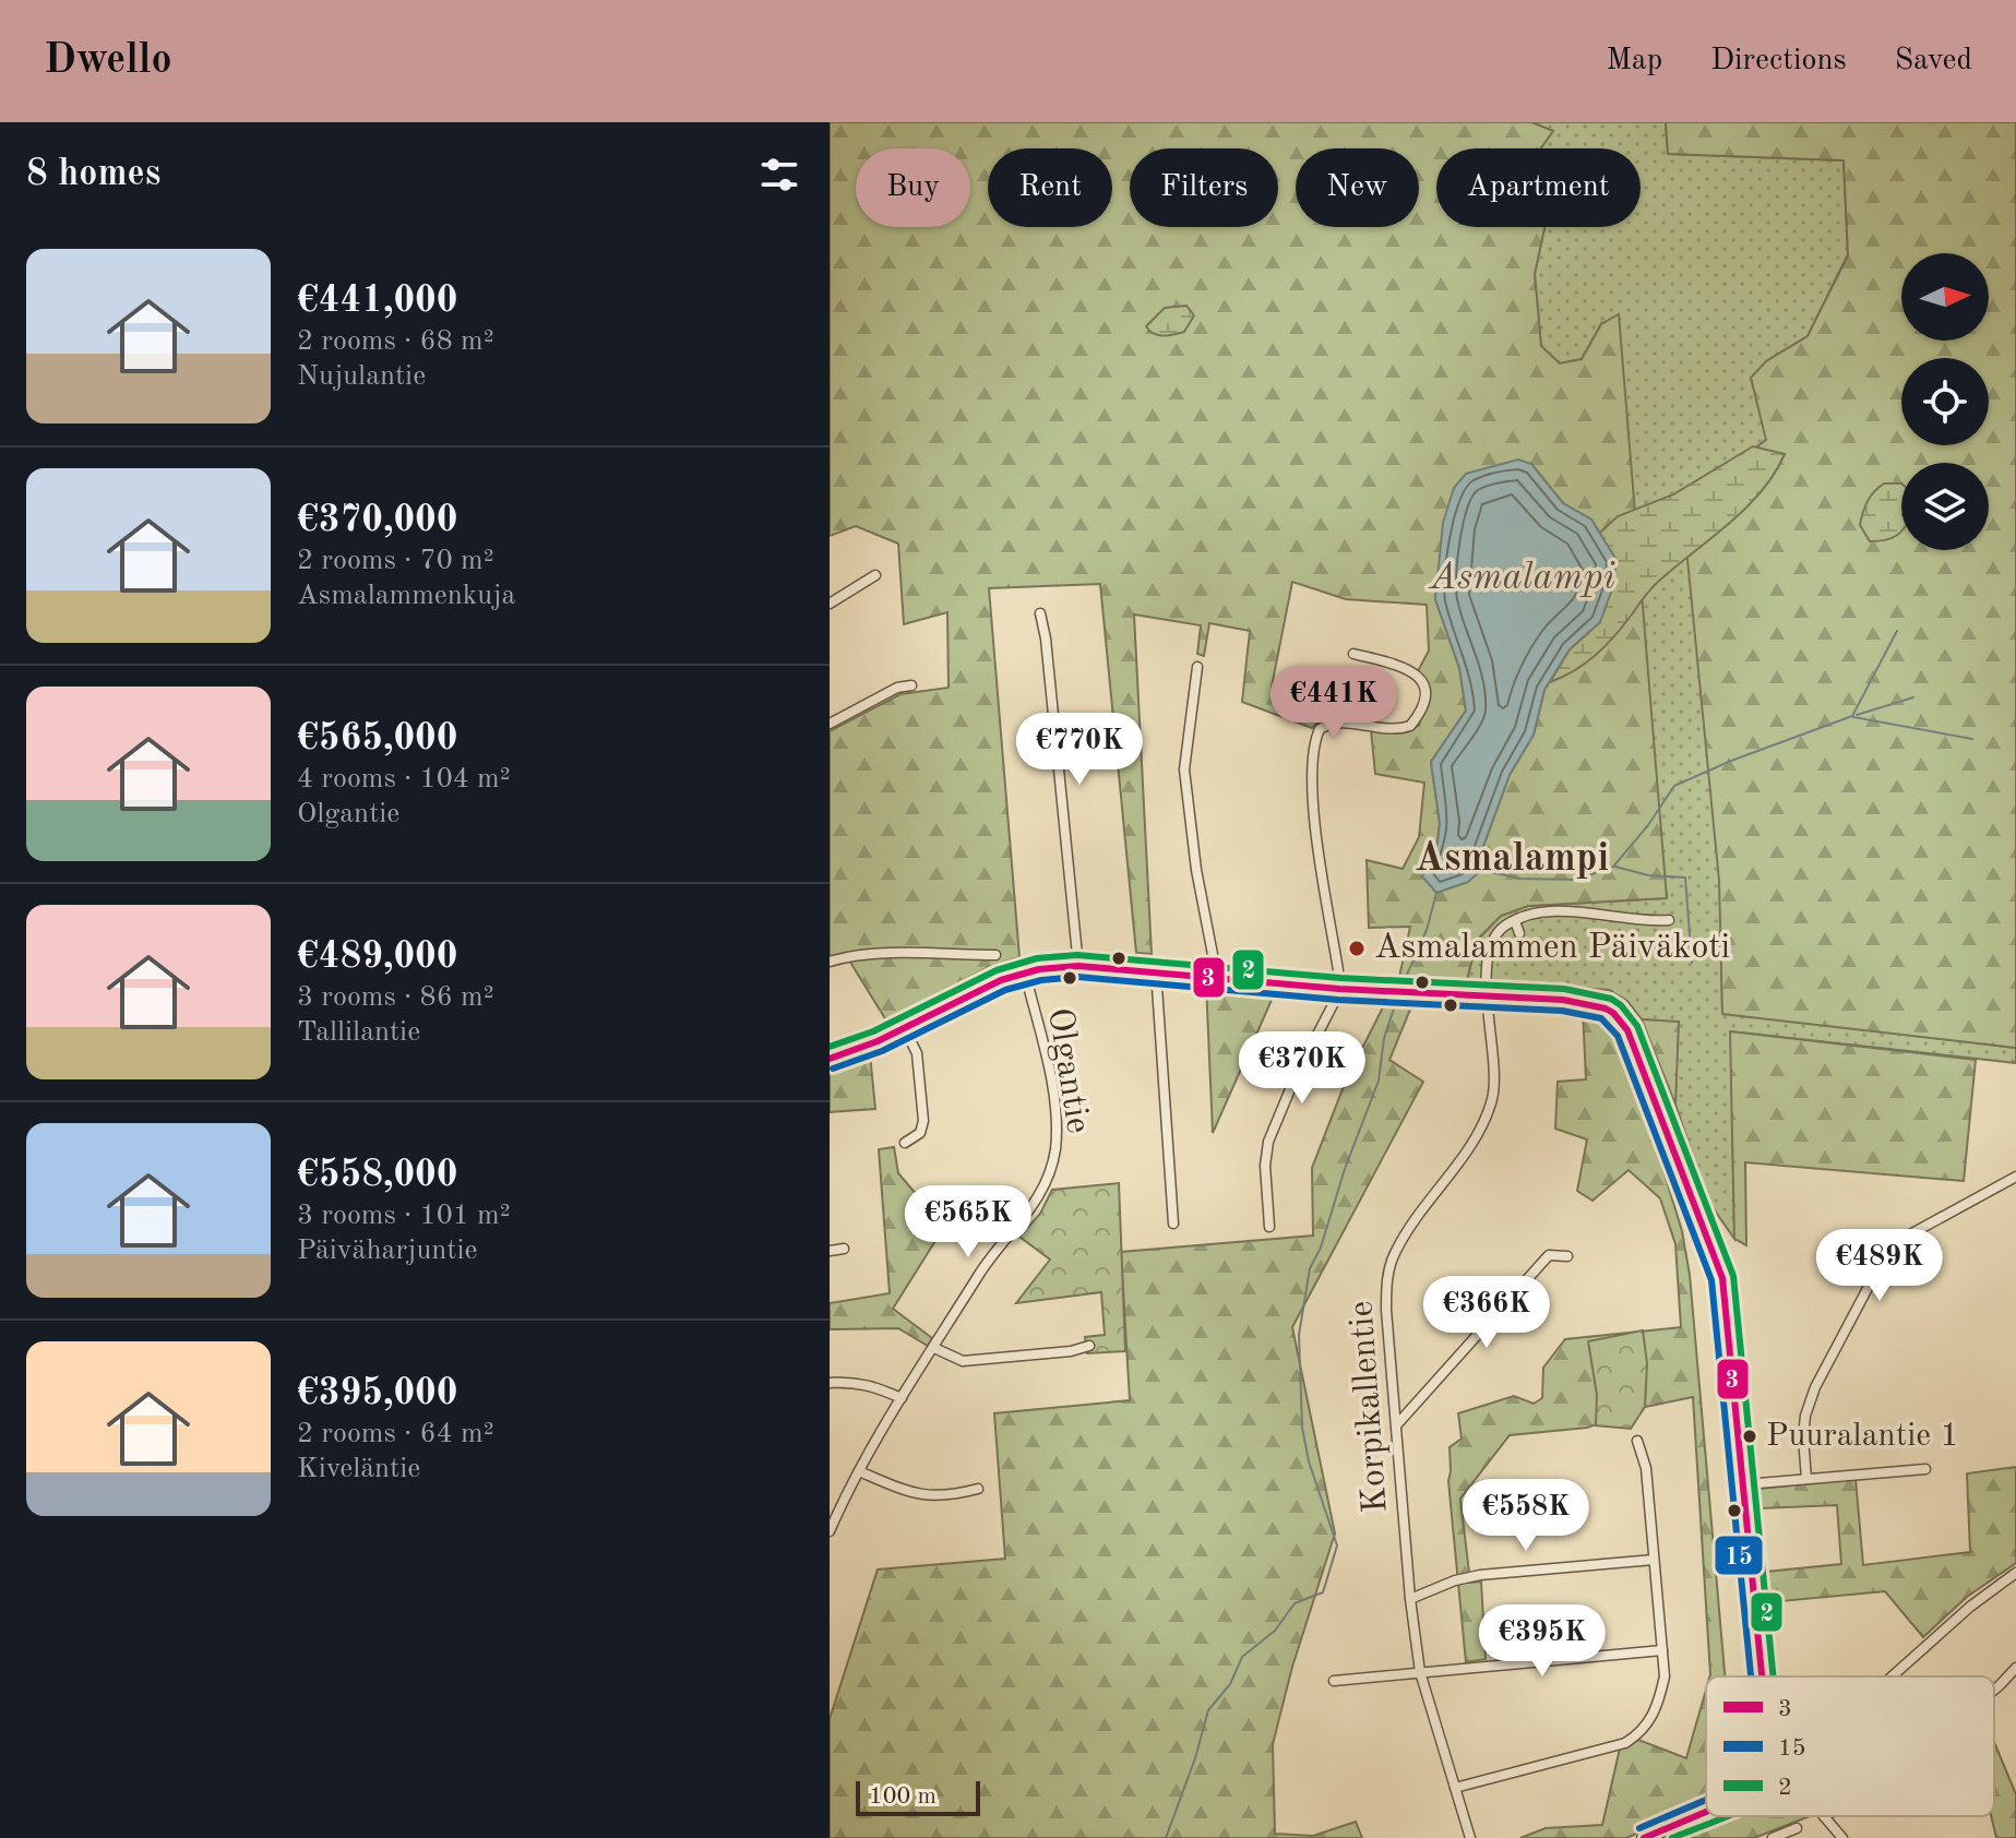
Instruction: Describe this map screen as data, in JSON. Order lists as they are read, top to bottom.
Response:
{
  "streets": {
    "street": ["Olgantie", "Korpikallentie"]
  },
  "districts": ["Asmalampi"],
  "water": ["Asmalampi"],
  "places": ["Asmalammen Päiväkoti", "Puuralantie 1"],
  "lines": ["transit line 2", "transit line 3", "transit line 15"],
  "legend": ["3", "15", "2"],
  "scale_bar": "100 m",
  "north": "right",
  "page": {
    "header": "Dwello",
    "nav": ["Map", "Directions", "Saved"],
    "heading": "8 homes",
    "chip": [
      "Buy",
      "Rent",
      "Filters",
      "New",
      "Apartment"
    ],
    "list": [
      {
        "name": "€441,000",
        "note": "2 rooms · 68 m² · Nujulantie"
      },
      {
        "name": "€370,000",
        "note": "2 rooms · 70 m² · Asmalammenkuja"
      },
      {
        "name": "€565,000",
        "note": "4 rooms · 104 m² · Olgantie"
      },
      {
        "name": "€489,000",
        "note": "3 rooms · 86 m² · Tallilantie"
      },
      {
        "name": "€558,000",
        "note": "3 rooms · 101 m² · Päiväharjuntie"
      },
      {
        "name": "€395,000",
        "note": "2 rooms · 64 m² · Kiveläntie"
      }
    ],
    "price": [
      "€441K",
      "€770K",
      "€370K",
      "€565K",
      "€489K",
      "€366K",
      "€558K",
      "€395K"
    ],
    "scale": "100 m"
  }
}
